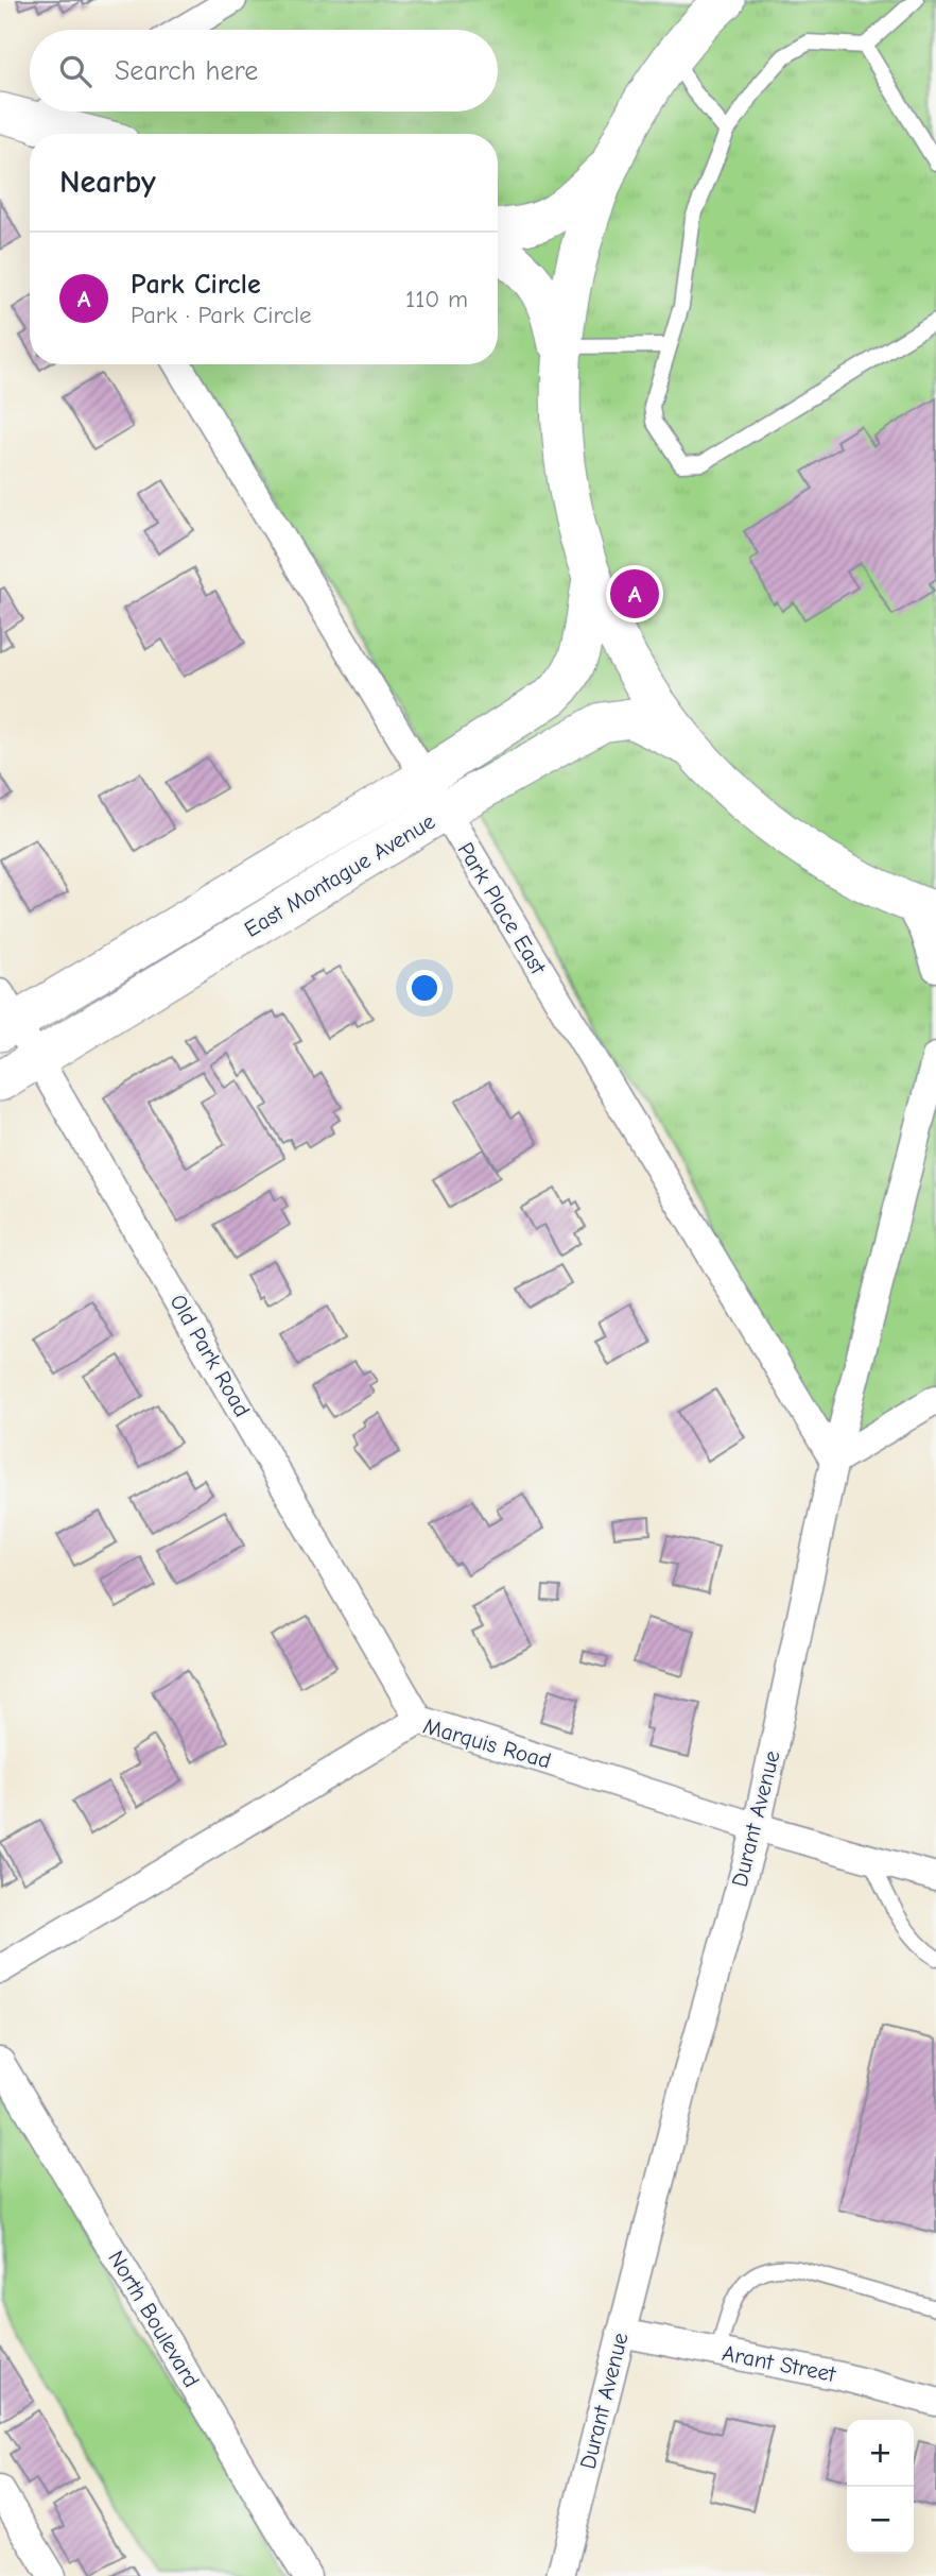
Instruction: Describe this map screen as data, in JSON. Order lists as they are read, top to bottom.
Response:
{
  "streets": {
    "street": [
      "East Montague Avenue",
      "Park Place East",
      "Old Park Road",
      "Marquis Road",
      "Durant Avenue",
      "North Boulevard",
      "Arant Street"
    ]
  },
  "crossings": [
    ["East Montague Avenue", "Park Place East"],
    ["East Montague Avenue", "Old Park Road"],
    ["Park Place East", "Durant Avenue"],
    ["Old Park Road", "Marquis Road"],
    ["Marquis Road", "Durant Avenue"],
    ["Durant Avenue", "Arant Street"]
  ],
  "page": {
    "search": "Search here",
    "heading": "Nearby",
    "list": [
      {
        "mark": "A",
        "name": "Park Circle",
        "note": "Park · Park Circle",
        "value": "110 m"
      }
    ],
    "pins": "A",
    "map_buttons": ["+", "−"]
  }
}
